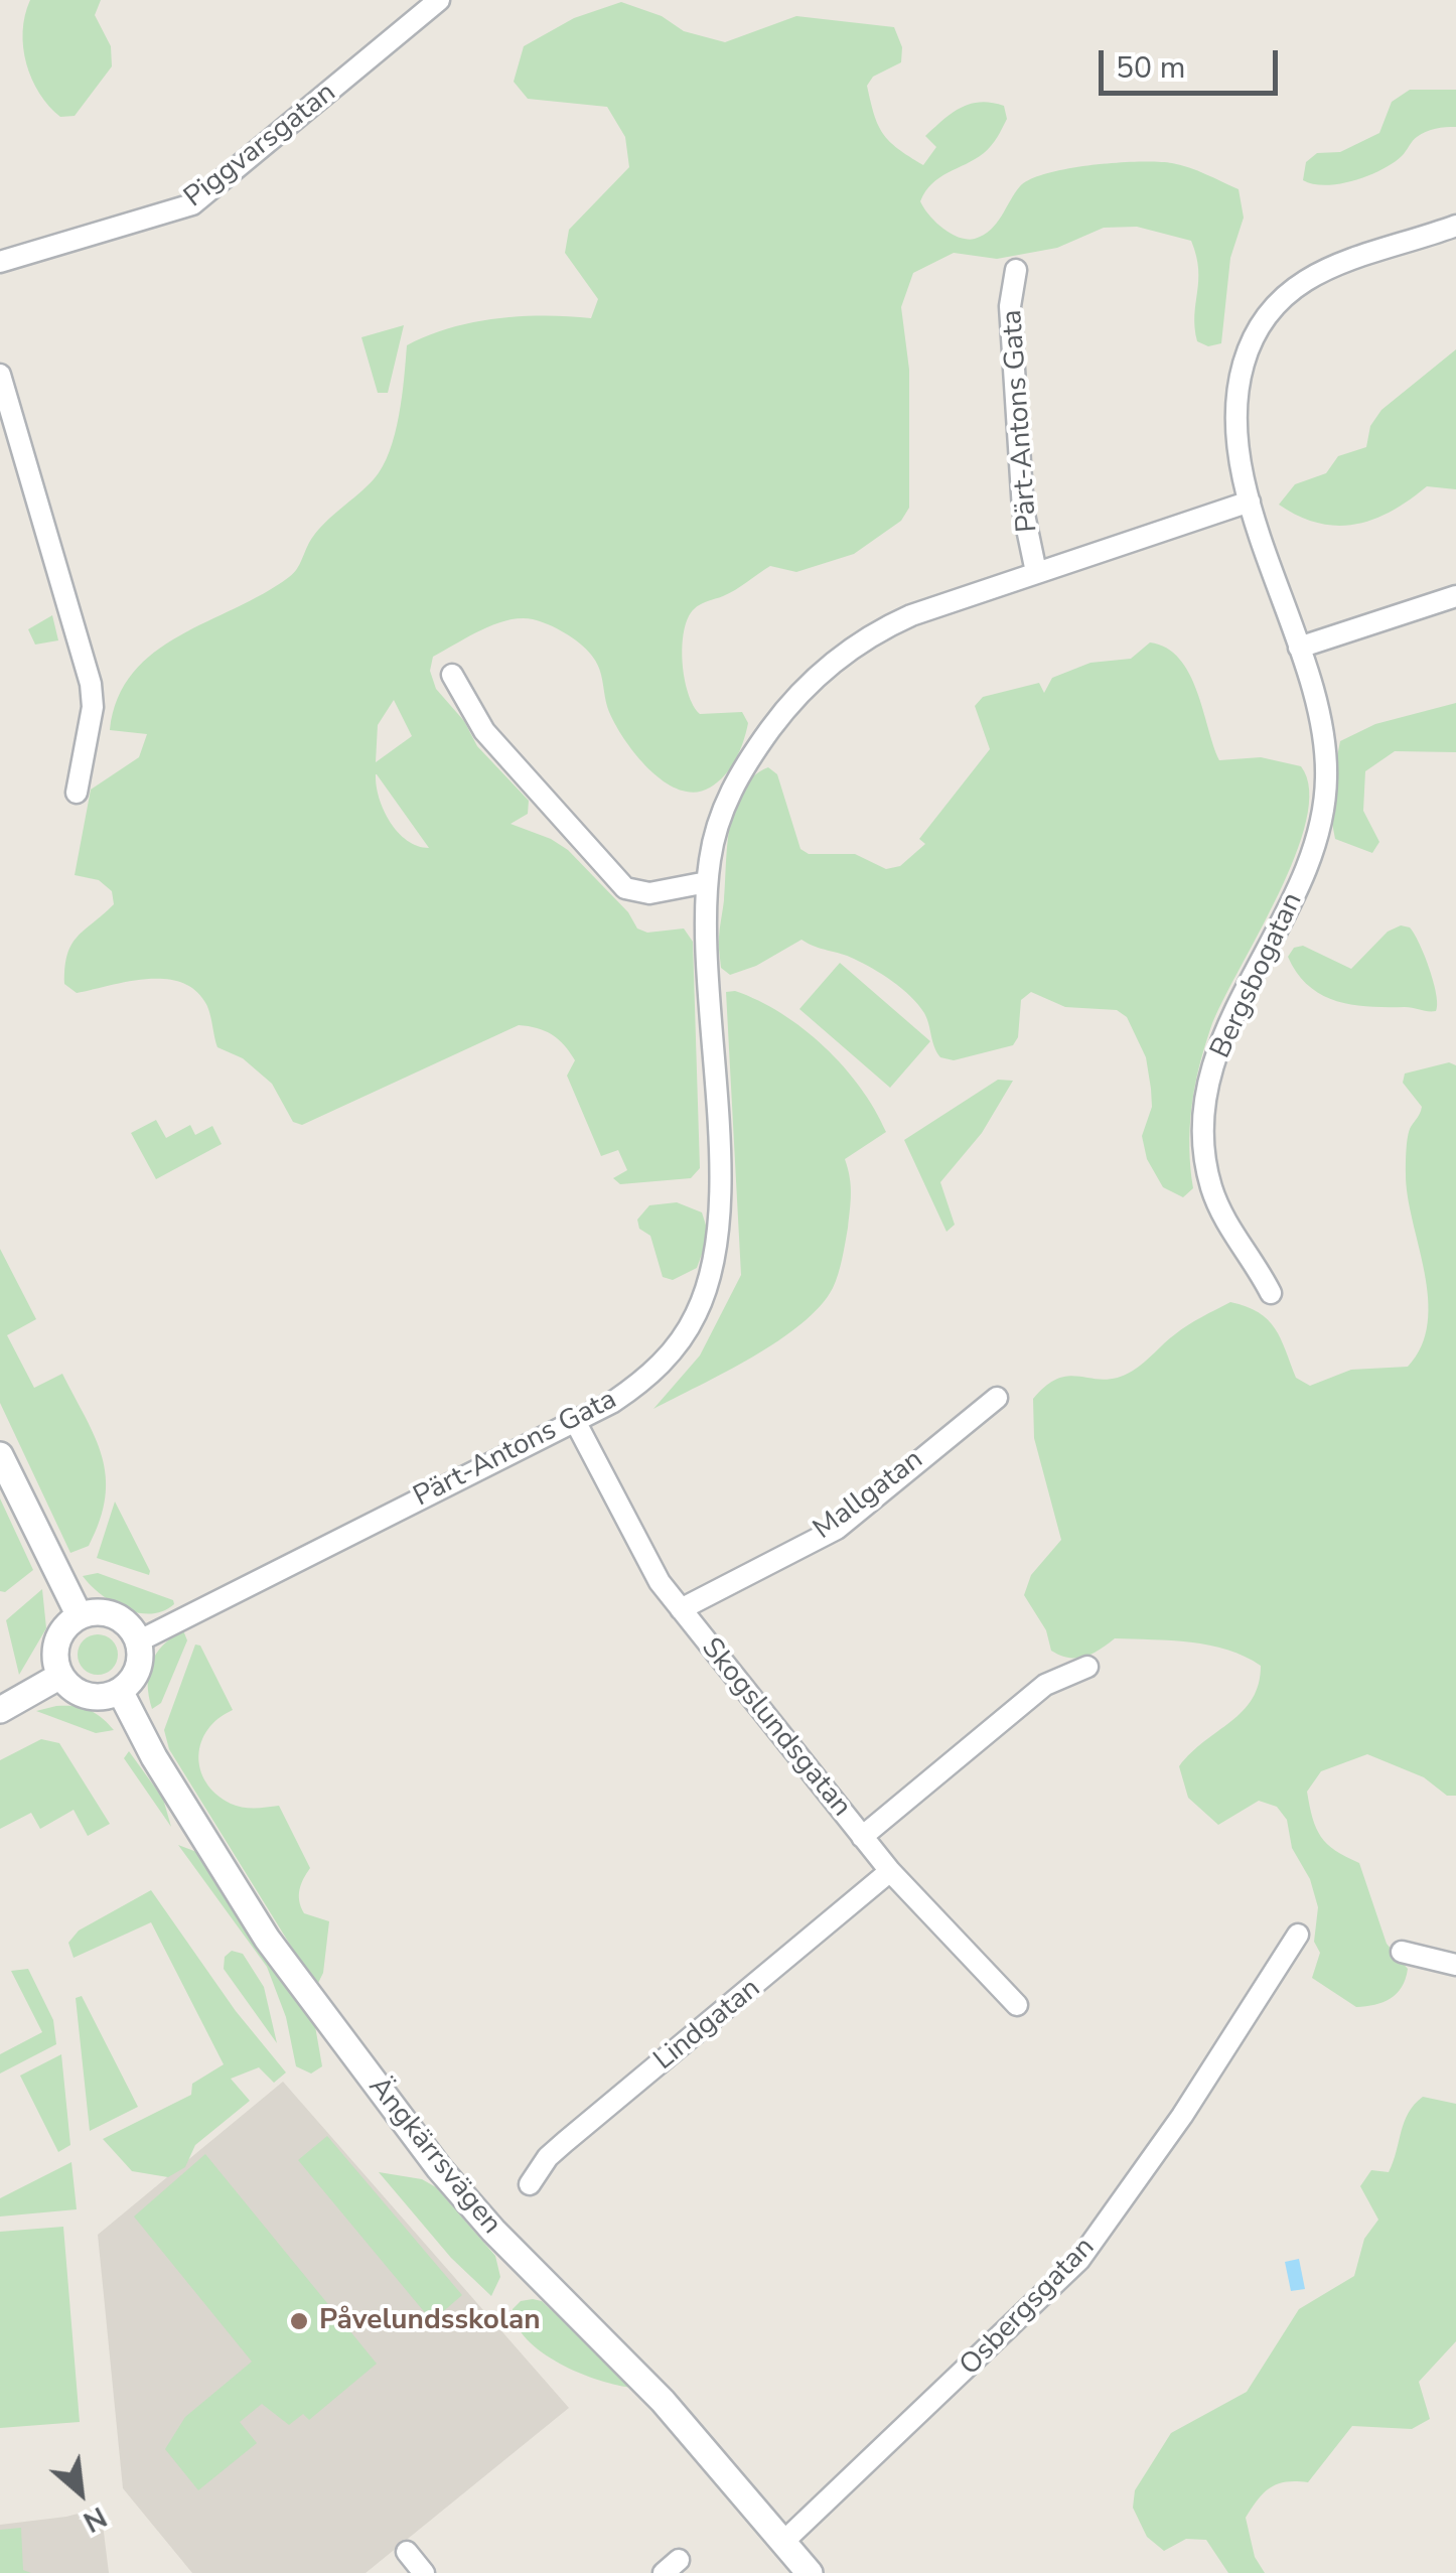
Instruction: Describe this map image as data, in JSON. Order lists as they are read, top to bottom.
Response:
{
  "streets": {
    "street": [
      "Piggvarsgatan",
      "Pärt-Antons Gata",
      "Bergsbogatan",
      "Mallgatan",
      "Skogslundsgatan",
      "Lindgatan",
      "Ängkärrsvägen",
      "Osbergsgatan"
    ]
  },
  "crossings": [
    ["Pärt-Antons Gata", "Bergsbogatan"],
    ["Pärt-Antons Gata", "Skogslundsgatan"],
    ["Pärt-Antons Gata", "Ängkärrsvägen"],
    ["Mallgatan", "Skogslundsgatan"],
    ["Skogslundsgatan", "Lindgatan"],
    ["Ängkärrsvägen", "Osbergsgatan"]
  ],
  "places": ["Påvelundsskolan"],
  "scale_bar": "50 m",
  "north": "bottom right"
}
